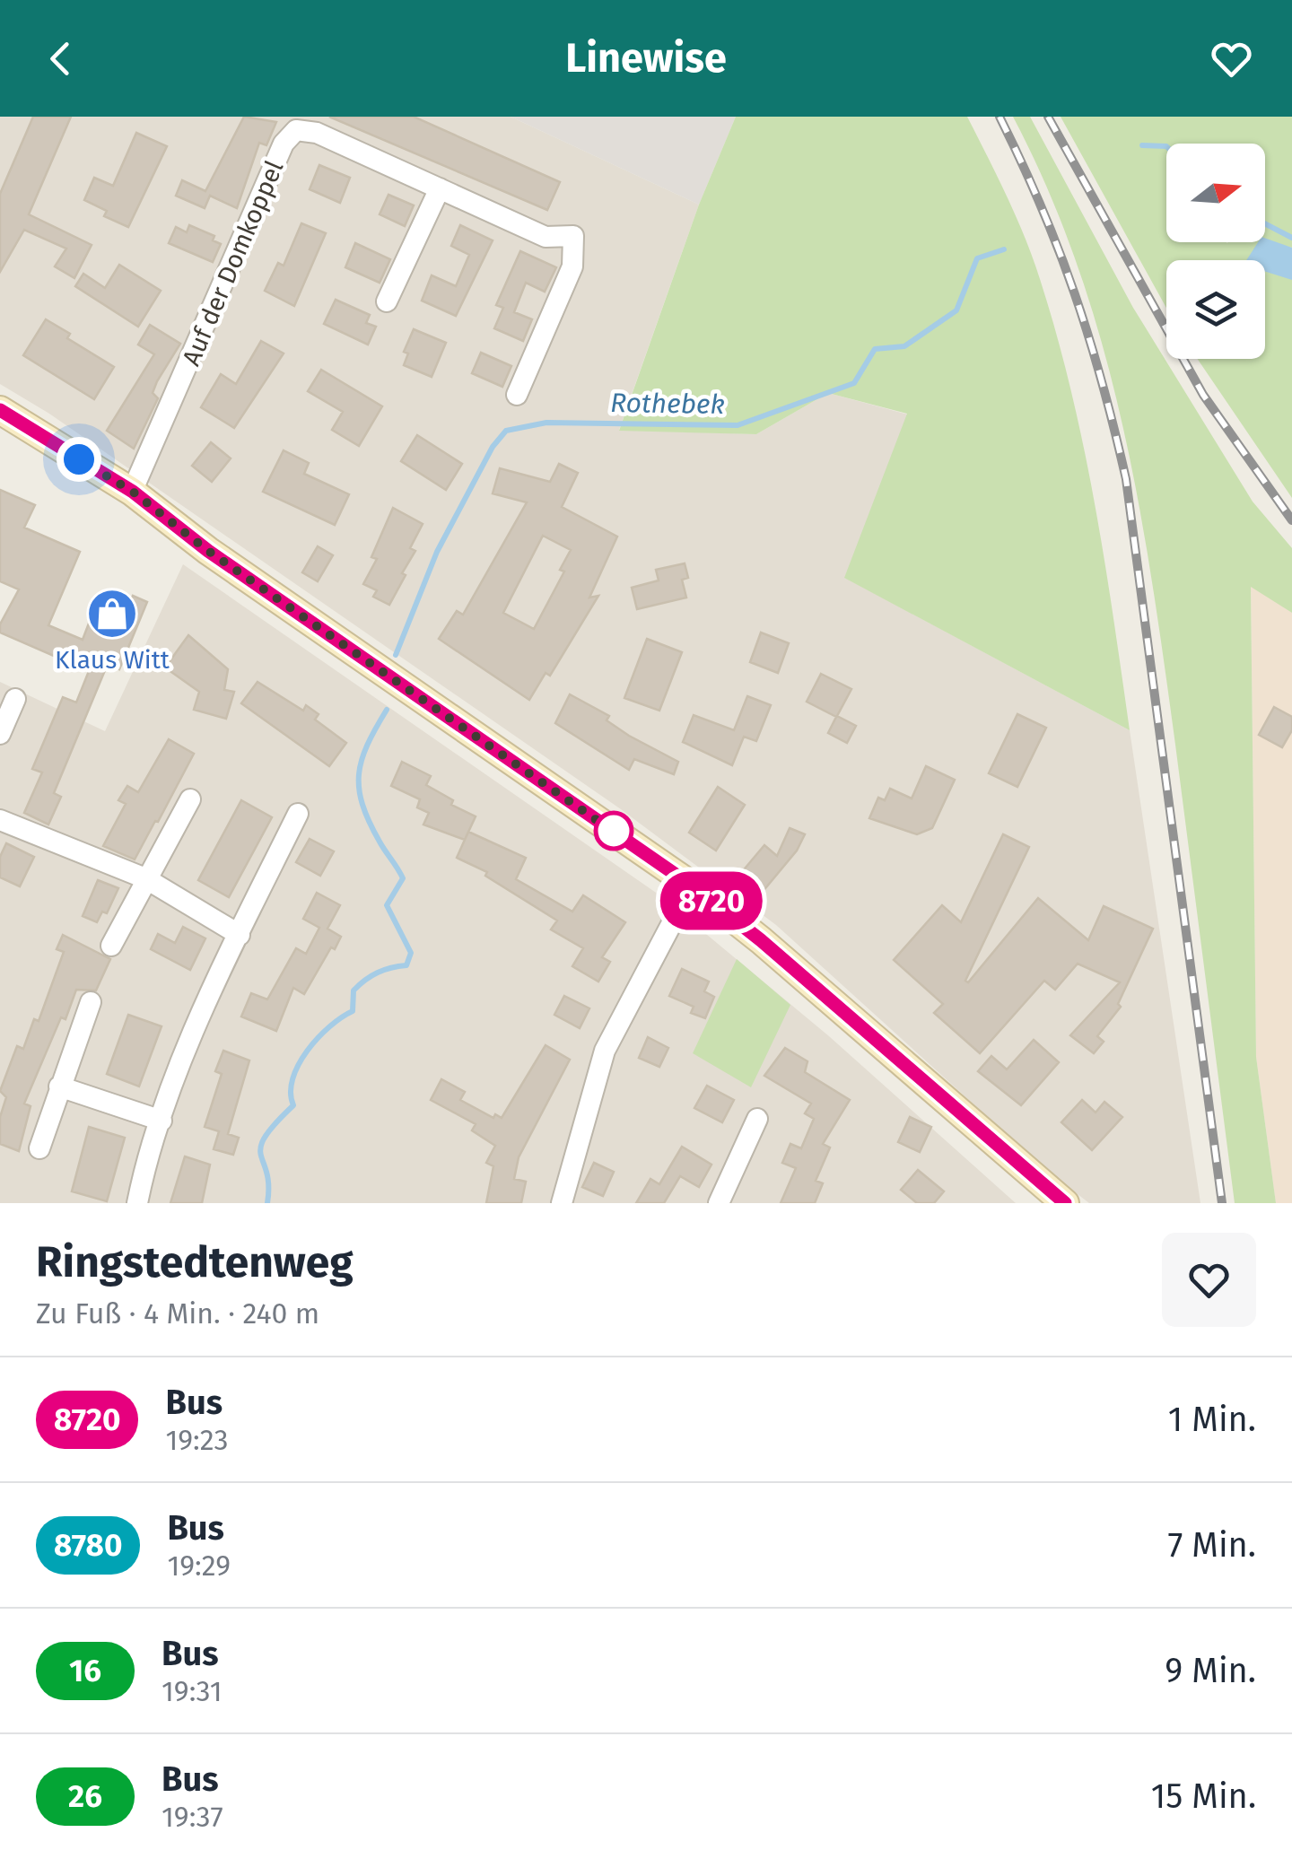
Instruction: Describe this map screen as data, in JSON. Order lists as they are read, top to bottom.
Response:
{
  "streets": {
    "street": ["Auf der Domkoppel"]
  },
  "water": ["Rothebek"],
  "places": {
    "shop": ["Klaus Witt"]
  },
  "lines": ["bus line 8720"],
  "north": "right",
  "page": {
    "header": "Linewise",
    "on_map": "8720",
    "heading": ["Ringstedtenweg", "Zu Fuß · 4 Min. · 240 m"],
    "list": [
      {
        "mark": "8720",
        "name": "Bus",
        "note": "19:23",
        "value": "1 Min."
      },
      {
        "mark": "8780",
        "name": "Bus",
        "note": "19:29",
        "value": "7 Min."
      },
      {
        "mark": "16",
        "name": "Bus",
        "note": "19:31",
        "value": "9 Min."
      },
      {
        "mark": "26",
        "name": "Bus",
        "note": "19:37",
        "value": "15 Min."
      }
    ]
  }
}
